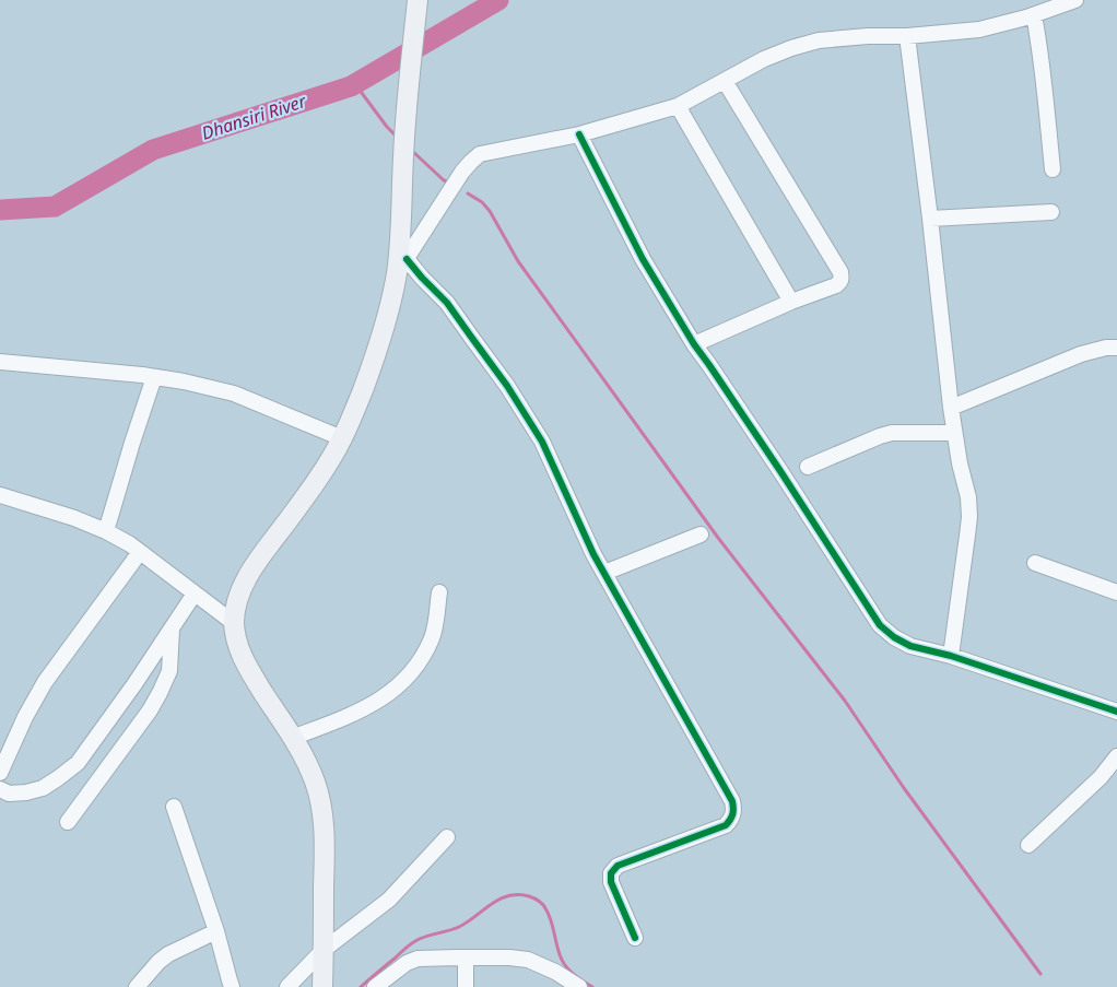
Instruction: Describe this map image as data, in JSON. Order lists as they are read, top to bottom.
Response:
{
  "water": ["Dhansiri River"]
}
